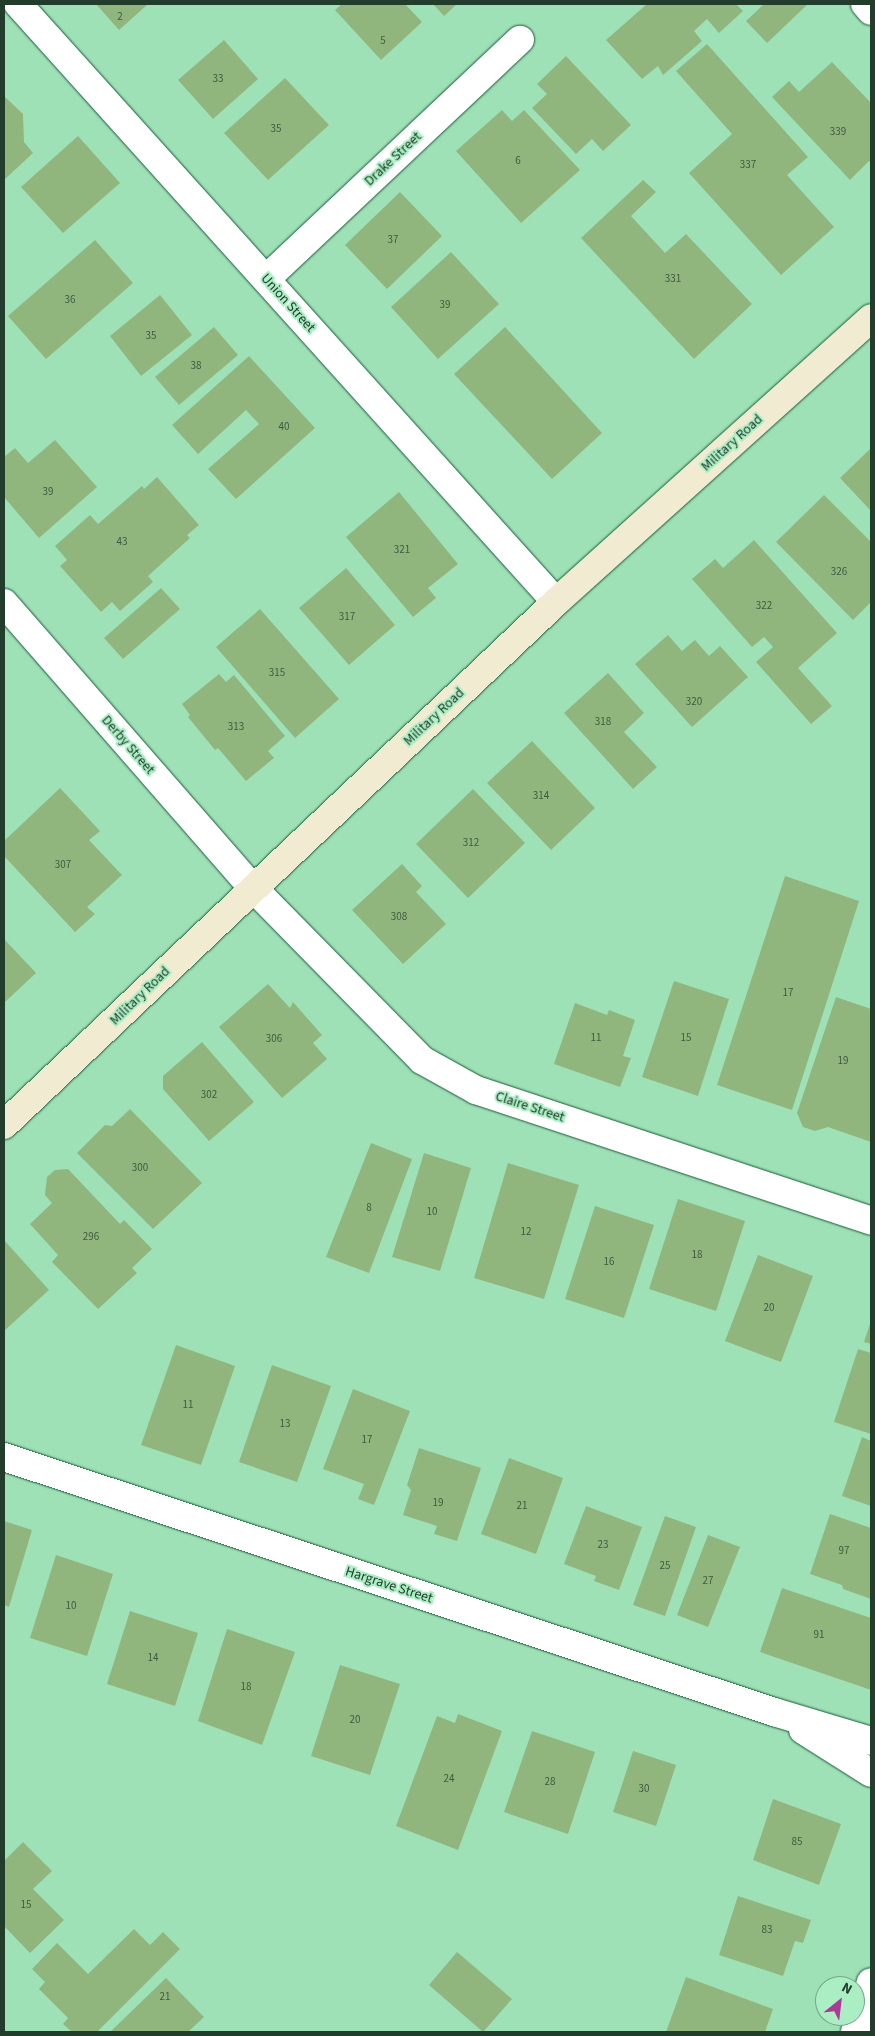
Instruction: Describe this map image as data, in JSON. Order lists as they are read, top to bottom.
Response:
{
  "streets": {
    "main road": ["Military Road"],
    "street": [
      "Drake Street",
      "Union Street",
      "Derby Street",
      "Claire Street",
      "Hargrave Street"
    ]
  },
  "crossings": [
    ["Drake Street", "Union Street"],
    ["Union Street", "Military Road"],
    ["Military Road", "Derby Street"],
    ["Military Road", "Claire Street"],
    ["Derby Street", "Claire Street"]
  ],
  "house_numbers": [
    "2",
    "5",
    "33",
    "35",
    "339",
    "6",
    "337",
    "37",
    "331",
    "36",
    "39",
    "35",
    "38",
    "40",
    "39",
    "43",
    "321",
    "326",
    "322",
    "317",
    "315",
    "320",
    "318",
    "313",
    "314",
    "312",
    "307",
    "308",
    "17",
    "11",
    "15",
    "306",
    "19",
    "302",
    "300",
    "8",
    "10",
    "12",
    "296",
    "18",
    "16",
    "20",
    "11",
    "13",
    "17",
    "19",
    "21",
    "23",
    "97",
    "25",
    "27",
    "10",
    "91",
    "14",
    "18",
    "20",
    "24",
    "28",
    "30",
    "85",
    "15",
    "83",
    "21"
  ],
  "north": "top right"
}
